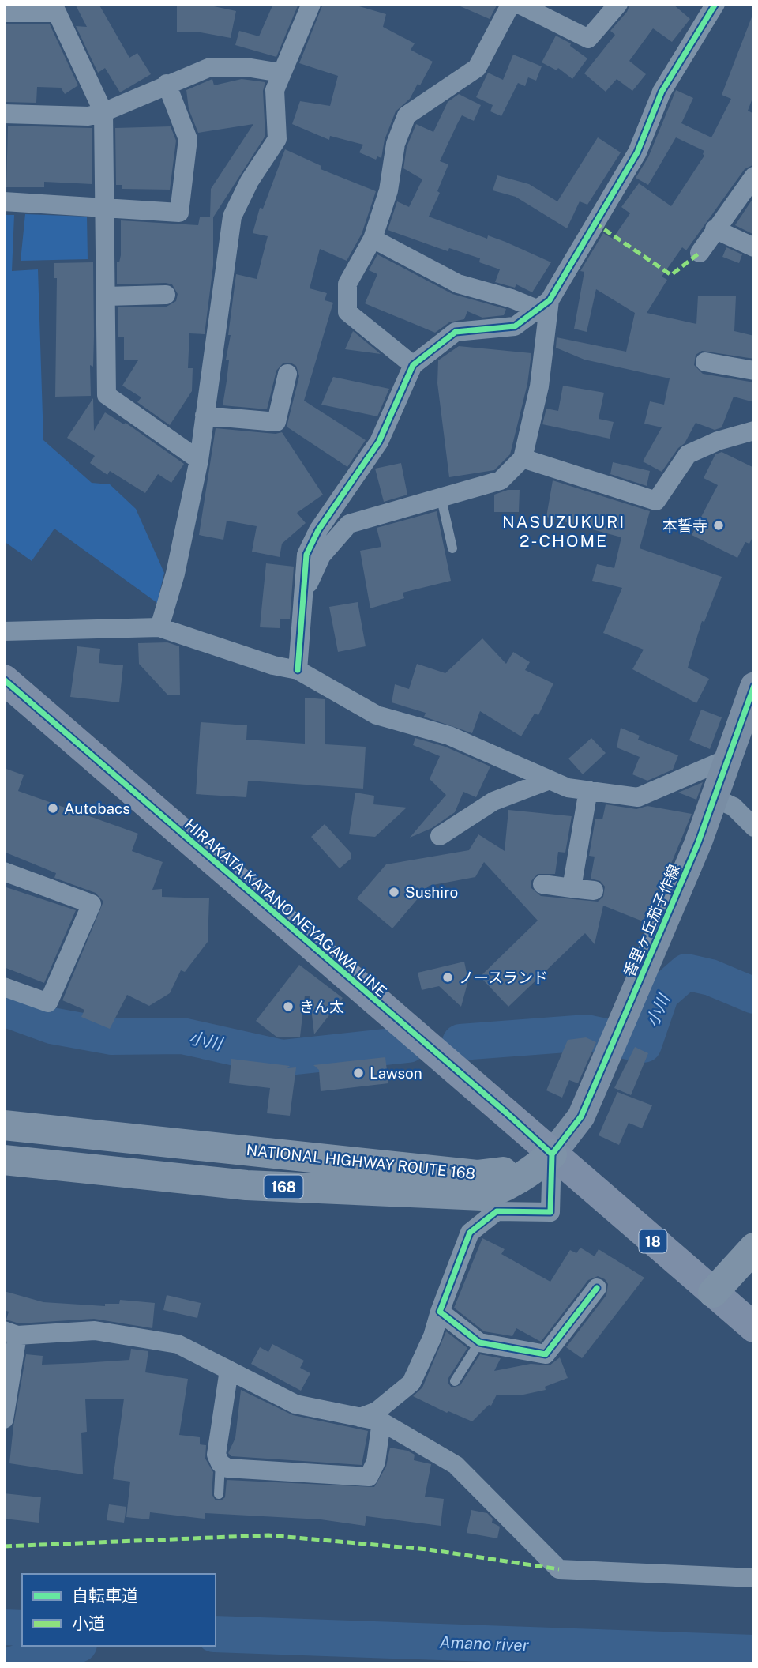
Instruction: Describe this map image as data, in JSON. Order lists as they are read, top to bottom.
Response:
{
  "streets": {
    "highway": ["NATIONAL HIGHWAY ROUTE 168", "168"],
    "main road": ["HIRAKATA KATANO NEYAGAWA LINE", "18"],
    "street": ["香里ヶ丘茄子作線"]
  },
  "crossings": [
    ["HIRAKATA KATANO NEYAGAWA LINE", "香里ヶ丘茄子作線"],
    ["HIRAKATA KATANO NEYAGAWA LINE", "NATIONAL HIGHWAY ROUTE 168"],
    ["香里ヶ丘茄子作線", "NATIONAL HIGHWAY ROUTE 168"]
  ],
  "districts": ["NASUZUKURI 2-CHOME"],
  "water": ["小川", "Amano river"],
  "places": [
    "本誓寺",
    "Autobacs",
    "Sushiro",
    "ノースランド",
    "きん太",
    "Lawson"
  ],
  "legend": ["自転車道", "小道"]
}
